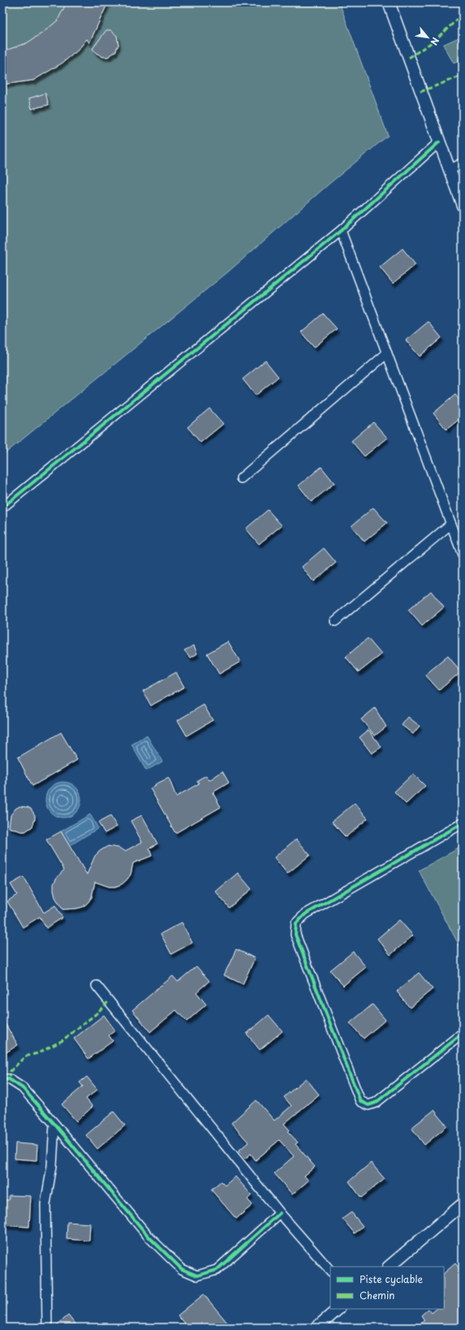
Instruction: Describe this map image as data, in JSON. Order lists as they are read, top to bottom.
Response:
{
  "legend": ["Piste cyclable", "Chemin"],
  "north": "bottom right"
}
